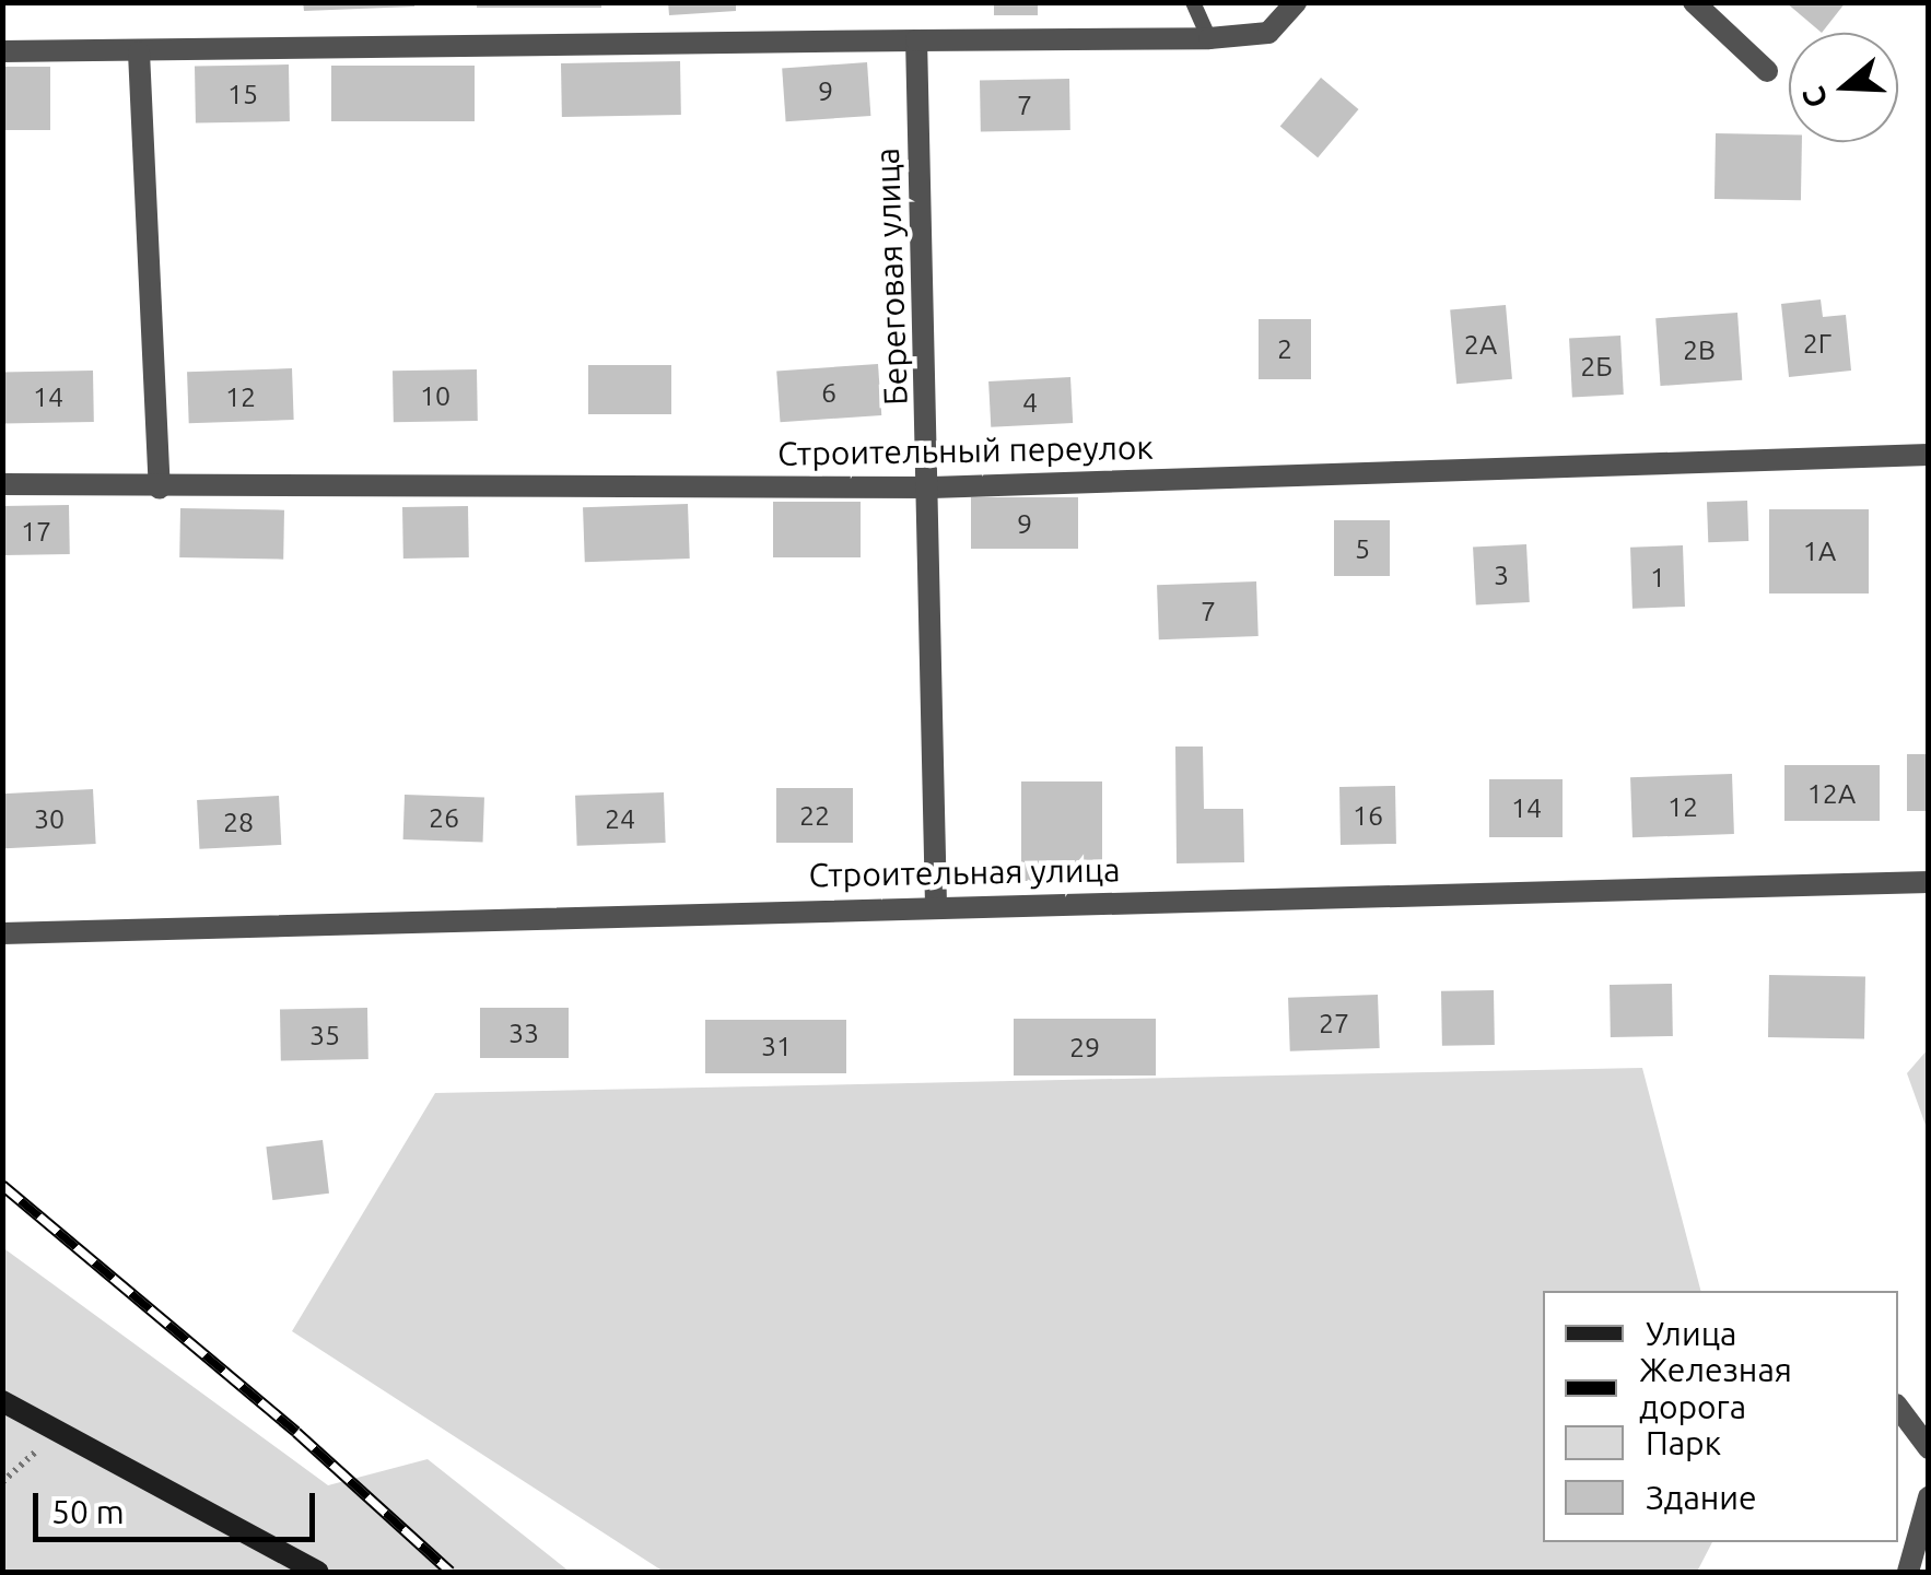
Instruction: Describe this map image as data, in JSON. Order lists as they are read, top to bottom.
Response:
{
  "streets": {
    "street": ["Береговая улица", "Строительный переулок", "Строительная улица"]
  },
  "crossings": [
    ["Береговая улица", "Строительный переулок"],
    ["Береговая улица", "Строительная улица"]
  ],
  "house_numbers": [
    "9",
    "15",
    "7",
    "2Г",
    "2А",
    "2",
    "2В",
    "2Б",
    "6",
    "10",
    "14",
    "12",
    "4",
    "9",
    "17",
    "5",
    "1А",
    "3",
    "1",
    "7",
    "12А",
    "12",
    "14",
    "22",
    "16",
    "26",
    "30",
    "24",
    "28",
    "27",
    "33",
    "35",
    "31",
    "29"
  ],
  "legend": [
    "Улица",
    "Железная дорога",
    "Парк",
    "Здание"
  ],
  "scale_bar": "50 m",
  "north": "left"
}
